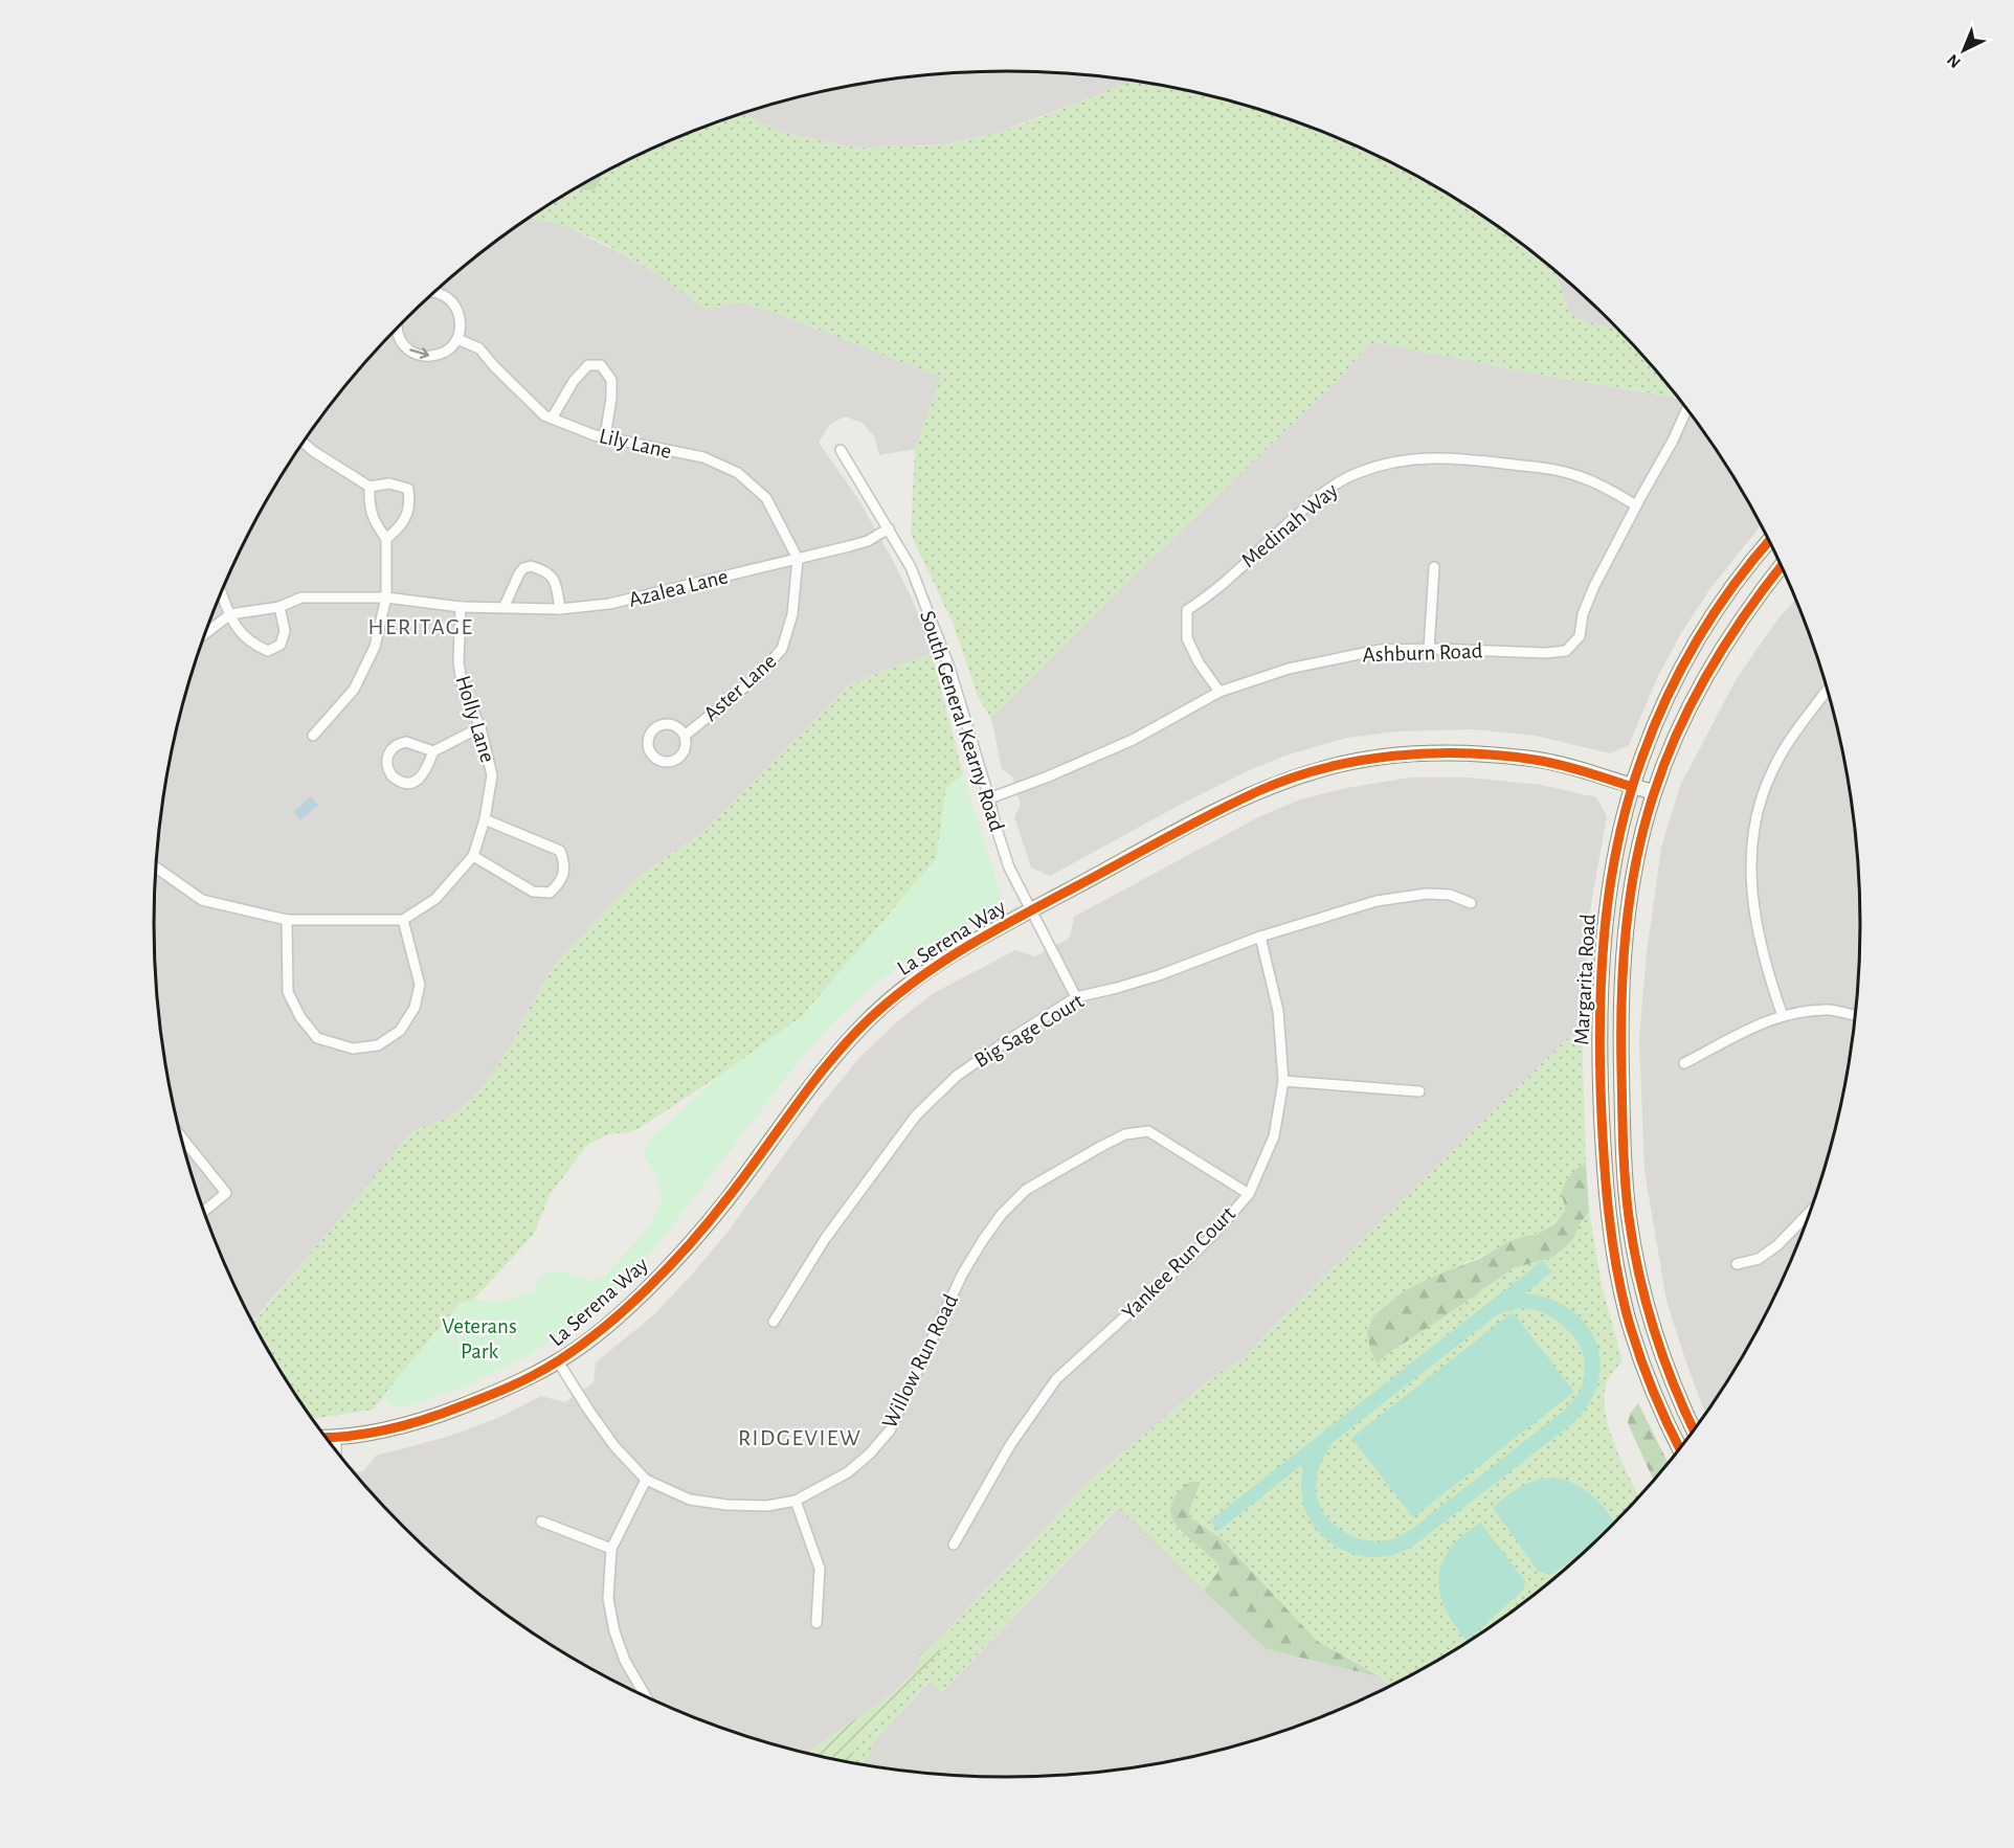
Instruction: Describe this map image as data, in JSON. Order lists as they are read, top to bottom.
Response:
{
  "streets": {
    "main road": ["La Serena Way", "Margarita Road"],
    "street": [
      "Lily Lane",
      "Medinah Way",
      "Azalea Lane",
      "Ashburn Road",
      "Aster Lane",
      "Holly Lane",
      "South General Kearny Road",
      "Big Sage Court",
      "Yankee Run Court",
      "Willow Run Road"
    ]
  },
  "crossings": [
    ["Lily Lane", "Azalea Lane"],
    ["Lily Lane", "Aster Lane"],
    ["Medinah Way", "Ashburn Road"],
    ["Azalea Lane", "Aster Lane"],
    ["Azalea Lane", "Holly Lane"],
    ["Azalea Lane", "South General Kearny Road"],
    ["Ashburn Road", "South General Kearny Road"],
    ["South General Kearny Road", "La Serena Way"],
    ["South General Kearny Road", "Big Sage Court"],
    ["La Serena Way", "Margarita Road"],
    ["La Serena Way", "Willow Run Road"],
    ["Big Sage Court", "Yankee Run Court"],
    ["Yankee Run Court", "Willow Run Road"]
  ],
  "districts": ["HERITAGE", "RIDGEVIEW"],
  "parks": ["Veterans Park"],
  "north": "bottom left"
}
